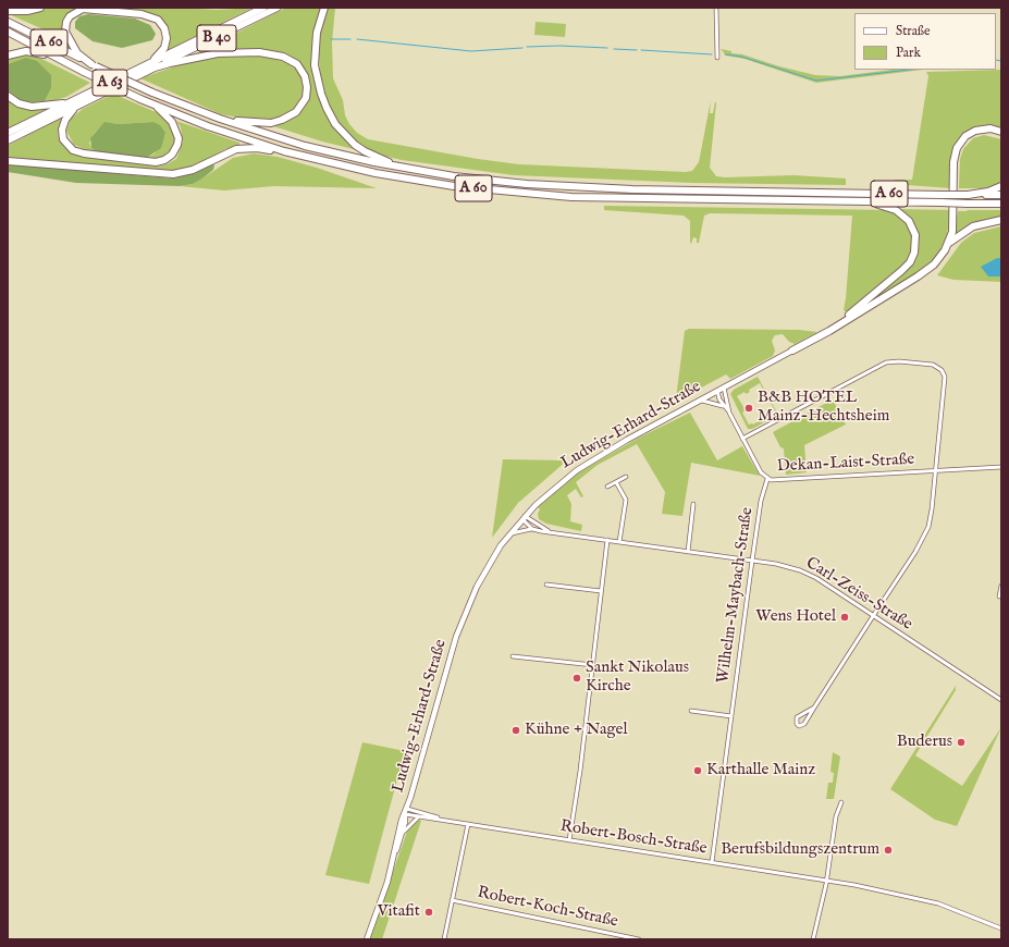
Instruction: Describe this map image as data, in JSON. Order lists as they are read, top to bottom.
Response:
{
  "streets": {
    "highway": ["B 40", "A 60", "A 63"],
    "main road": ["Ludwig-Erhard-Straße"],
    "street": [
      "Dekan-Laist-Straße",
      "Carl-Zeiss-Straße",
      "Wilhelm-Maybach-Straße",
      "Robert-Bosch-Straße",
      "Robert-Koch-Straße"
    ]
  },
  "crossings": [
    ["B 40", "A 63"],
    ["Ludwig-Erhard-Straße", "Dekan-Laist-Straße"],
    ["Ludwig-Erhard-Straße", "Carl-Zeiss-Straße"],
    ["Ludwig-Erhard-Straße", "Robert-Bosch-Straße"],
    ["Dekan-Laist-Straße", "Wilhelm-Maybach-Straße"],
    ["Carl-Zeiss-Straße", "Wilhelm-Maybach-Straße"],
    ["Wilhelm-Maybach-Straße", "Robert-Bosch-Straße"]
  ],
  "places": [
    "B&B HOTEL Mainz-Hechtsheim",
    "Wens Hotel",
    "Sankt Nikolaus Kirche",
    "Kühne + Nagel",
    "Buderus",
    "Karthalle Mainz",
    "Berufsbildungszentrum",
    "Vitafit"
  ],
  "legend": ["Straße", "Park"]
}
